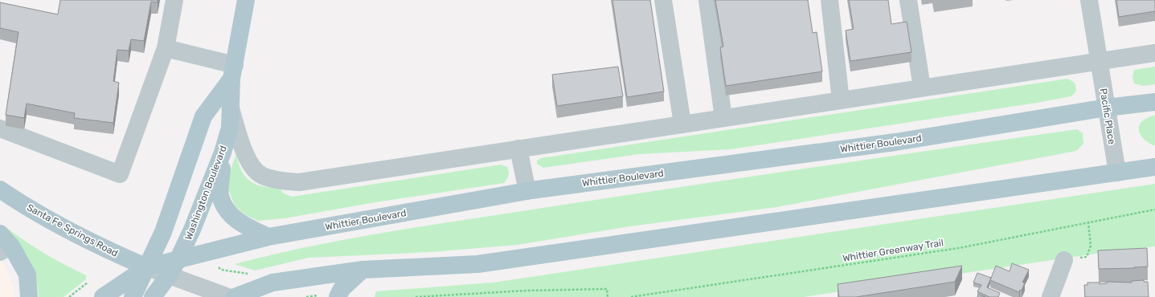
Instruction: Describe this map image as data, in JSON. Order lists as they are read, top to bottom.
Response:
{
  "streets": {
    "main road": ["Whittier Boulevard", "Washington Boulevard", "Santa Fe Springs Road"],
    "street": ["Pacific Place"],
    "path": ["Whittier Greenway Trail"]
  },
  "crossings": [
    ["Pacific Place", "Whittier Boulevard"],
    ["Whittier Boulevard", "Washington Boulevard"],
    ["Whittier Boulevard", "Santa Fe Springs Road"],
    ["Washington Boulevard", "Santa Fe Springs Road"]
  ]
}
